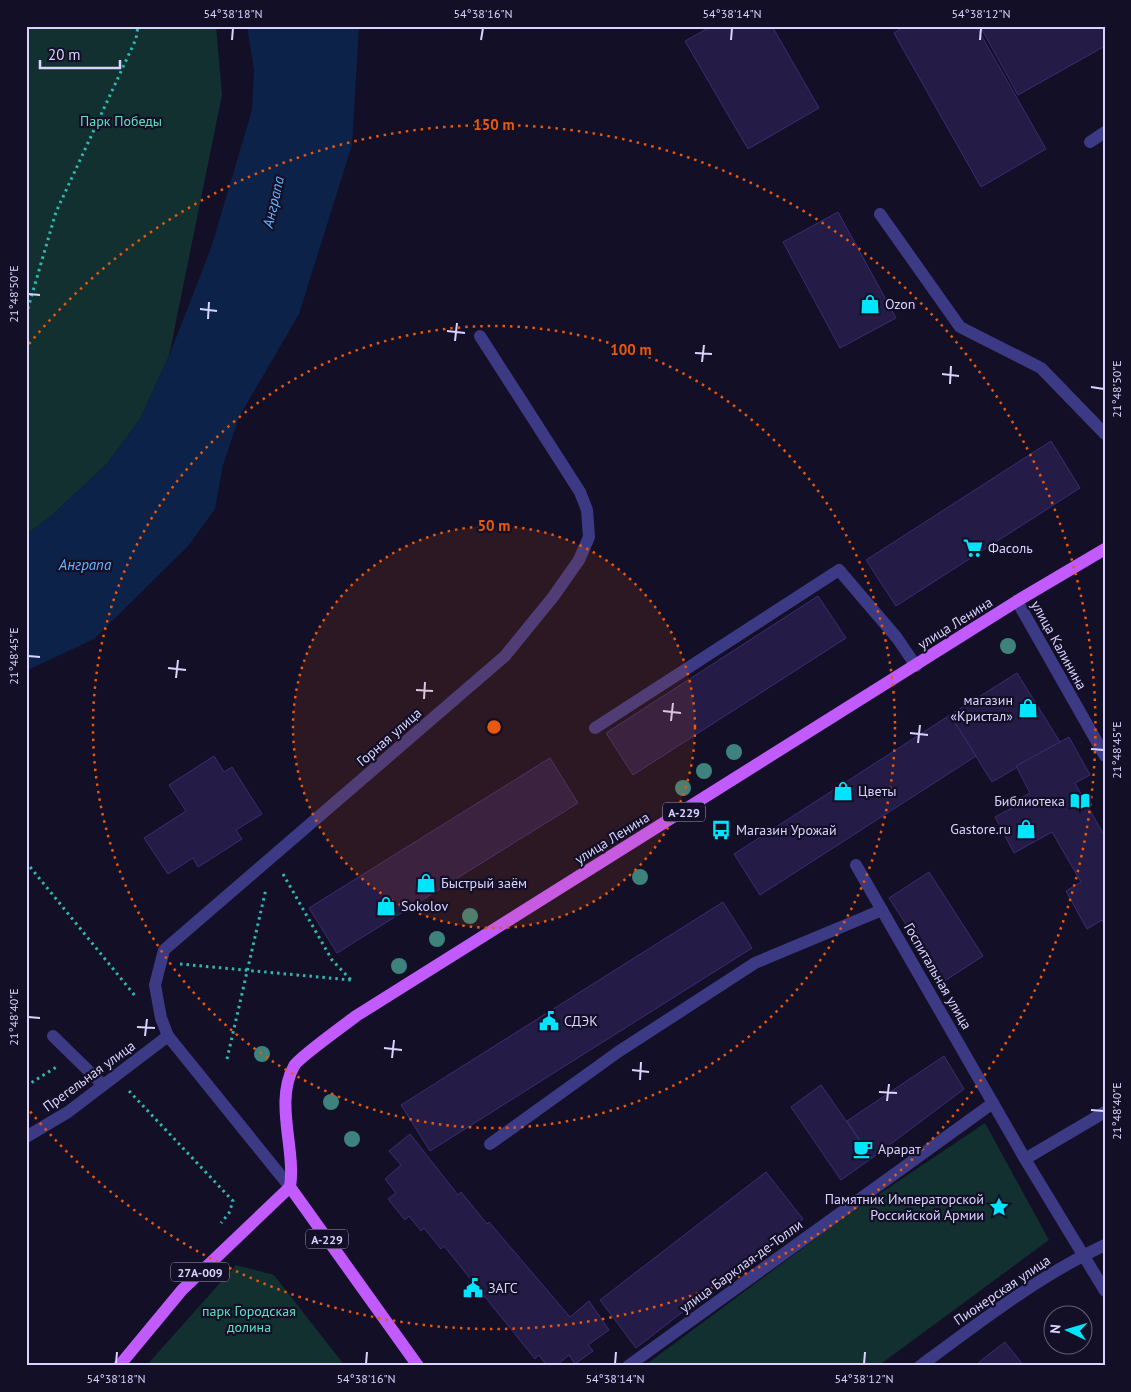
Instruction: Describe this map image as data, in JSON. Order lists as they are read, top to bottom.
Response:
{
  "streets": {
    "main road": ["улица Ленина", "А-229", "27А-009"],
    "street": [
      "улица Калинина",
      "Горная улица",
      "Госпитальная улица",
      "Прегельная улица",
      "улица Барклая-де-Толли",
      "Пионерская улица"
    ]
  },
  "crossings": [
    ["улица Ленина", "улица Калинина"],
    ["улица Ленина", "А-229"],
    ["улица Ленина", "27А-009"],
    ["Горная улица", "Прегельная улица"],
    ["А-229", "27А-009"],
    ["Госпитальная улица", "улица Барклая-де-Толли"],
    ["Госпитальная улица", "Пионерская улица"]
  ],
  "water": ["Анграпа"],
  "parks": ["Парк Победы", "парк Городская долина"],
  "places": {
    "shop": [
      "Ozon",
      "магазин «Кристал»",
      "Цветы",
      "Gastore.ru",
      "Быстрый заём",
      "Sokolov"
    ],
    "supermarket": ["Фасоль"],
    "library": ["Библиотека"],
    "bus stop": ["Магазин Урожай"],
    "public building": ["СДЭК", "ЗАГС"],
    "cafe": ["Арарат"],
    "place": ["Памятник Императорской Российской Армии"]
  },
  "scale_bar": "20 m",
  "north": "left",
  "coordinates": [
    "54°38'18\"N",
    "54°38'16\"N",
    "54°38'14\"N",
    "54°38'12\"N",
    "21°48'50\"E",
    "21°48'45\"E",
    "21°48'40\"E"
  ],
  "rings": ["150 m", "100 m", "50 m"]
}
